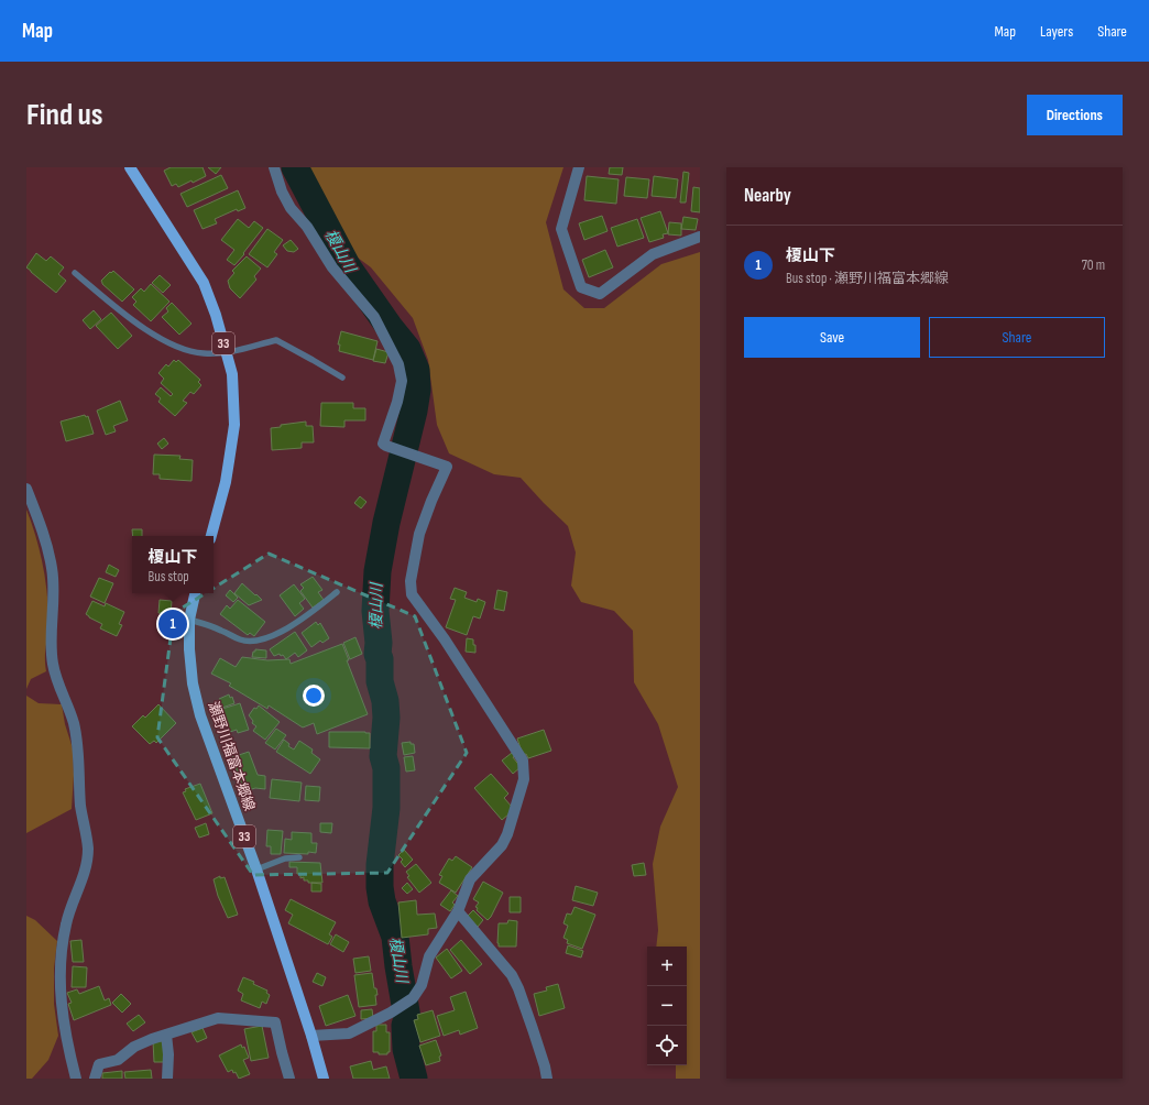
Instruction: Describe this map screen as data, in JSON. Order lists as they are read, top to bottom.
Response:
{
  "streets": {
    "main road": ["33", "瀬野川福富本郷線"]
  },
  "water": ["榎山川"],
  "page": {
    "header": "Map",
    "nav": ["Map", "Layers", "Share"],
    "buttons": [
      "Directions",
      ["Save", "Share"]
    ],
    "title": "Find us",
    "heading": "Nearby",
    "list": [
      {
        "mark": "1",
        "name": "榎山下",
        "note": "Bus stop · 瀬野川福富本郷線",
        "value": "70 m"
      }
    ],
    "popup": ["榎山下", "Bus stop"],
    "pins": "1",
    "map_buttons": ["+", "−"]
  }
}
